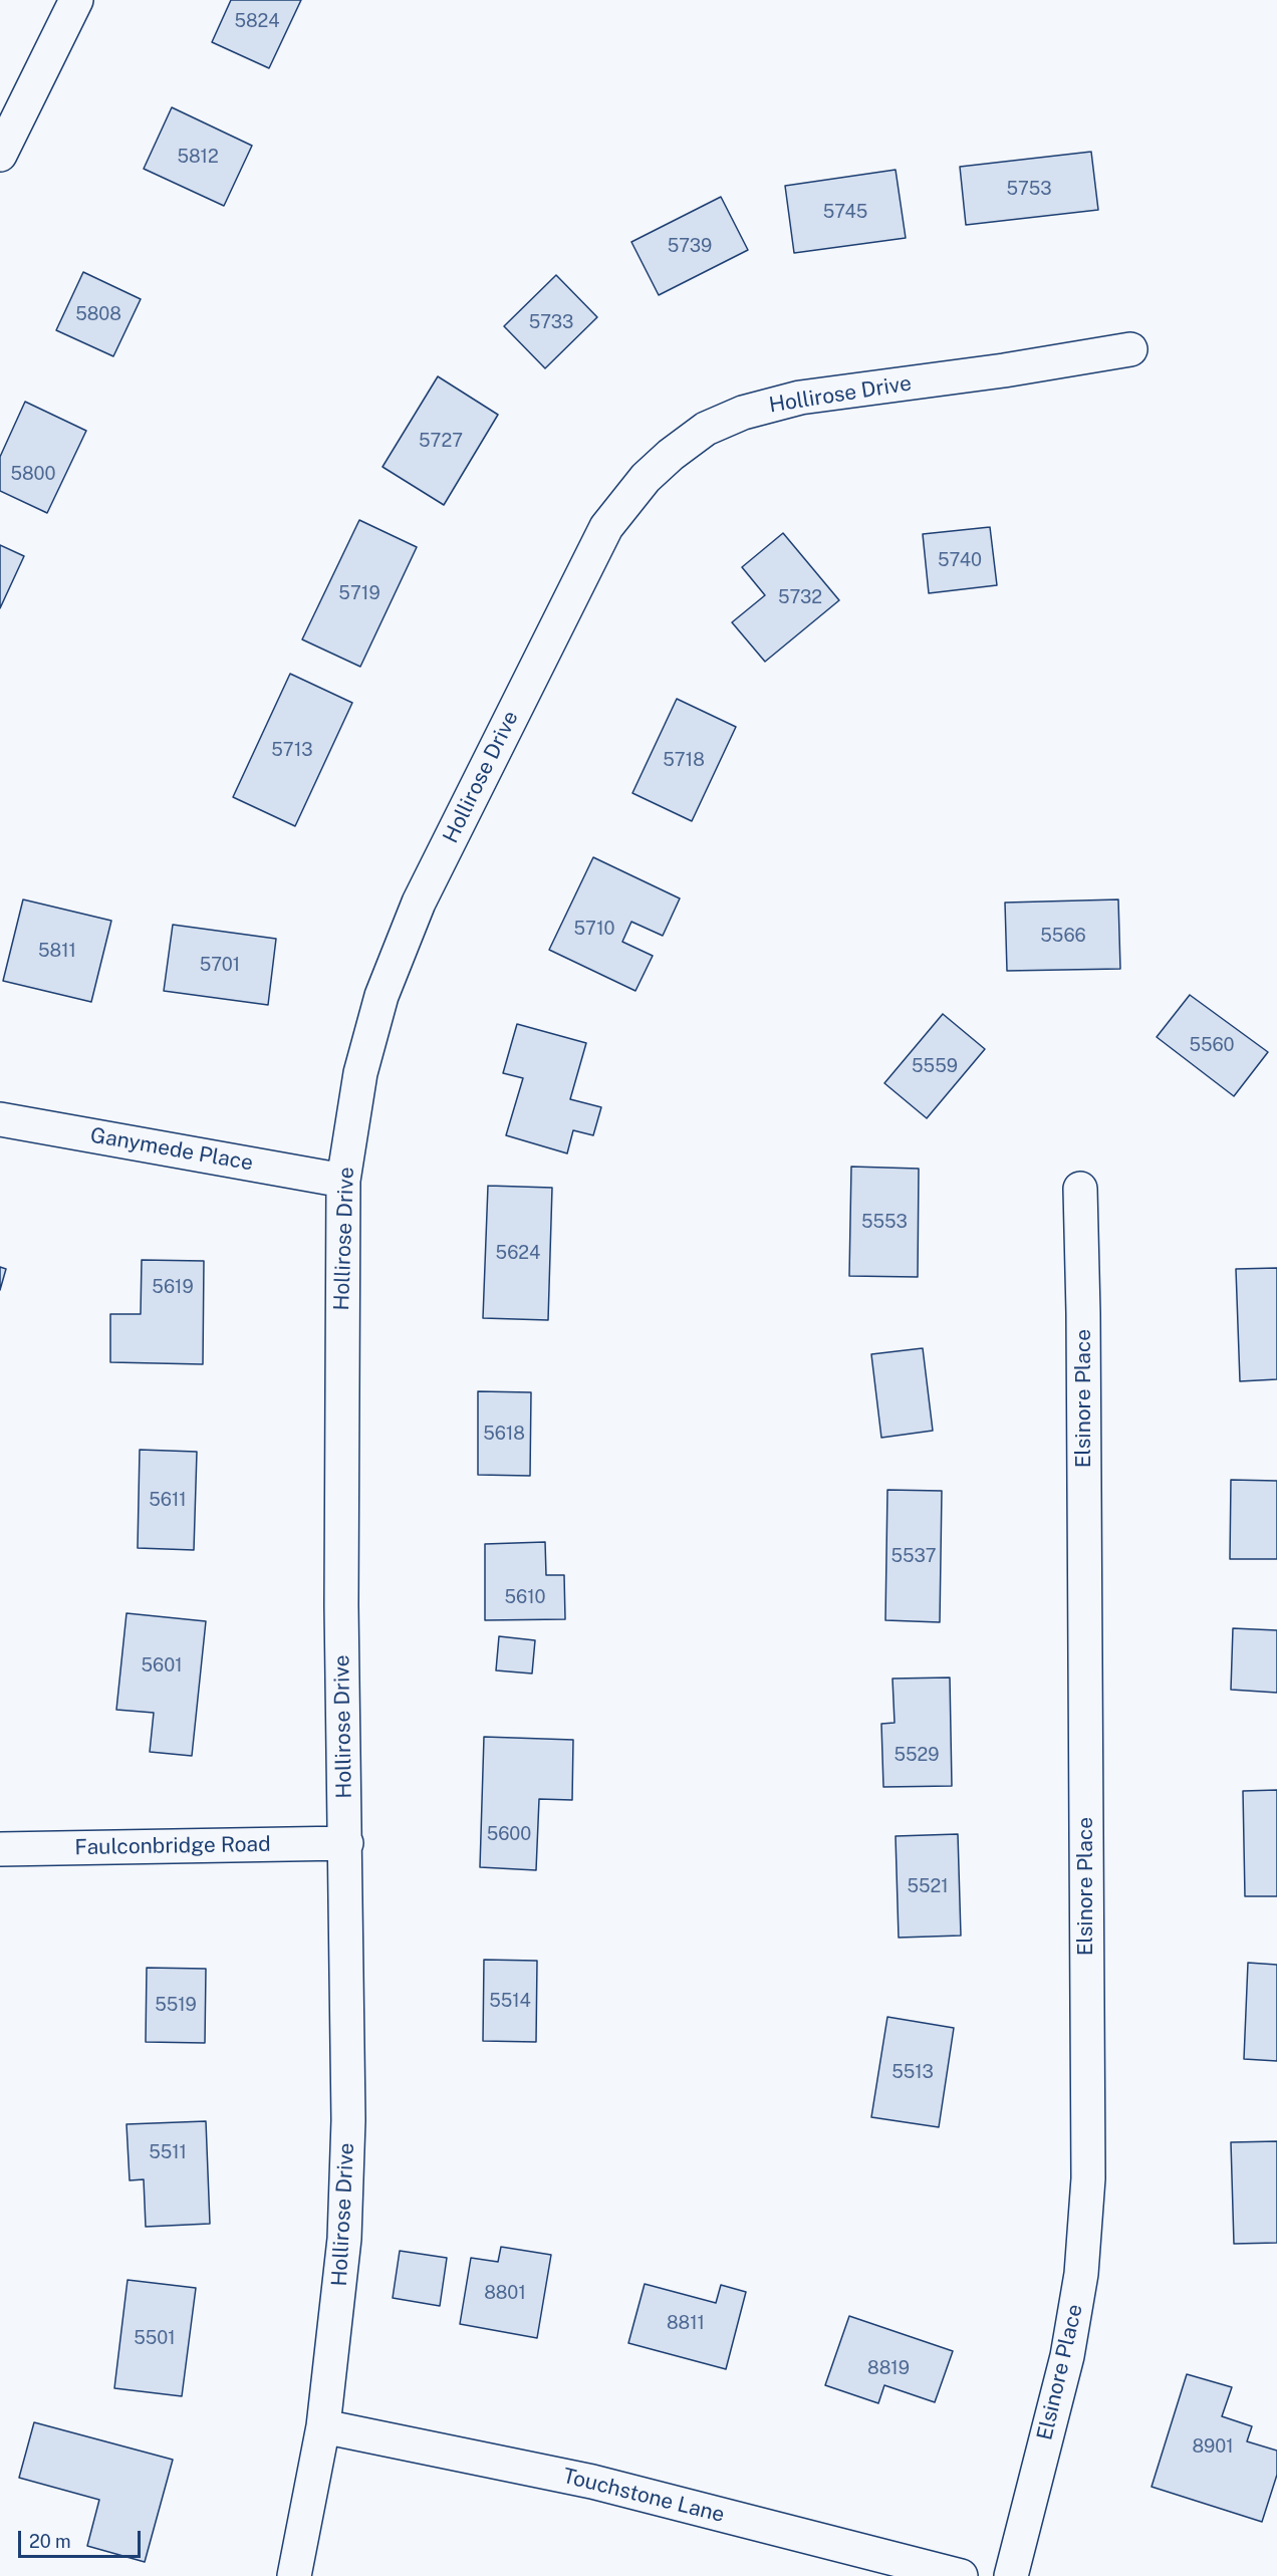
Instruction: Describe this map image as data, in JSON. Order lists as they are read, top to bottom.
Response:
{
  "streets": {
    "street": [
      "Hollirose Drive",
      "Ganymede Place",
      "Elsinore Place",
      "Faulconbridge Road",
      "Touchstone Lane"
    ]
  },
  "crossings": [
    ["Hollirose Drive", "Ganymede Place"],
    ["Hollirose Drive", "Faulconbridge Road"],
    ["Hollirose Drive", "Touchstone Lane"]
  ],
  "house_numbers": [
    "5824",
    "5812",
    "5753",
    "5745",
    "5739",
    "5808",
    "5733",
    "5727",
    "5800",
    "5740",
    "5719",
    "5732",
    "5713",
    "5718",
    "5710",
    "5566",
    "5811",
    "5701",
    "5560",
    "5559",
    "5553",
    "5624",
    "5619",
    "5618",
    "5611",
    "5537",
    "5610",
    "5601",
    "5529",
    "5600",
    "5521",
    "5514",
    "5519",
    "5513",
    "5511",
    "8801",
    "8811",
    "5501",
    "8819",
    "8901"
  ],
  "scale_bar": "20 m"
}
